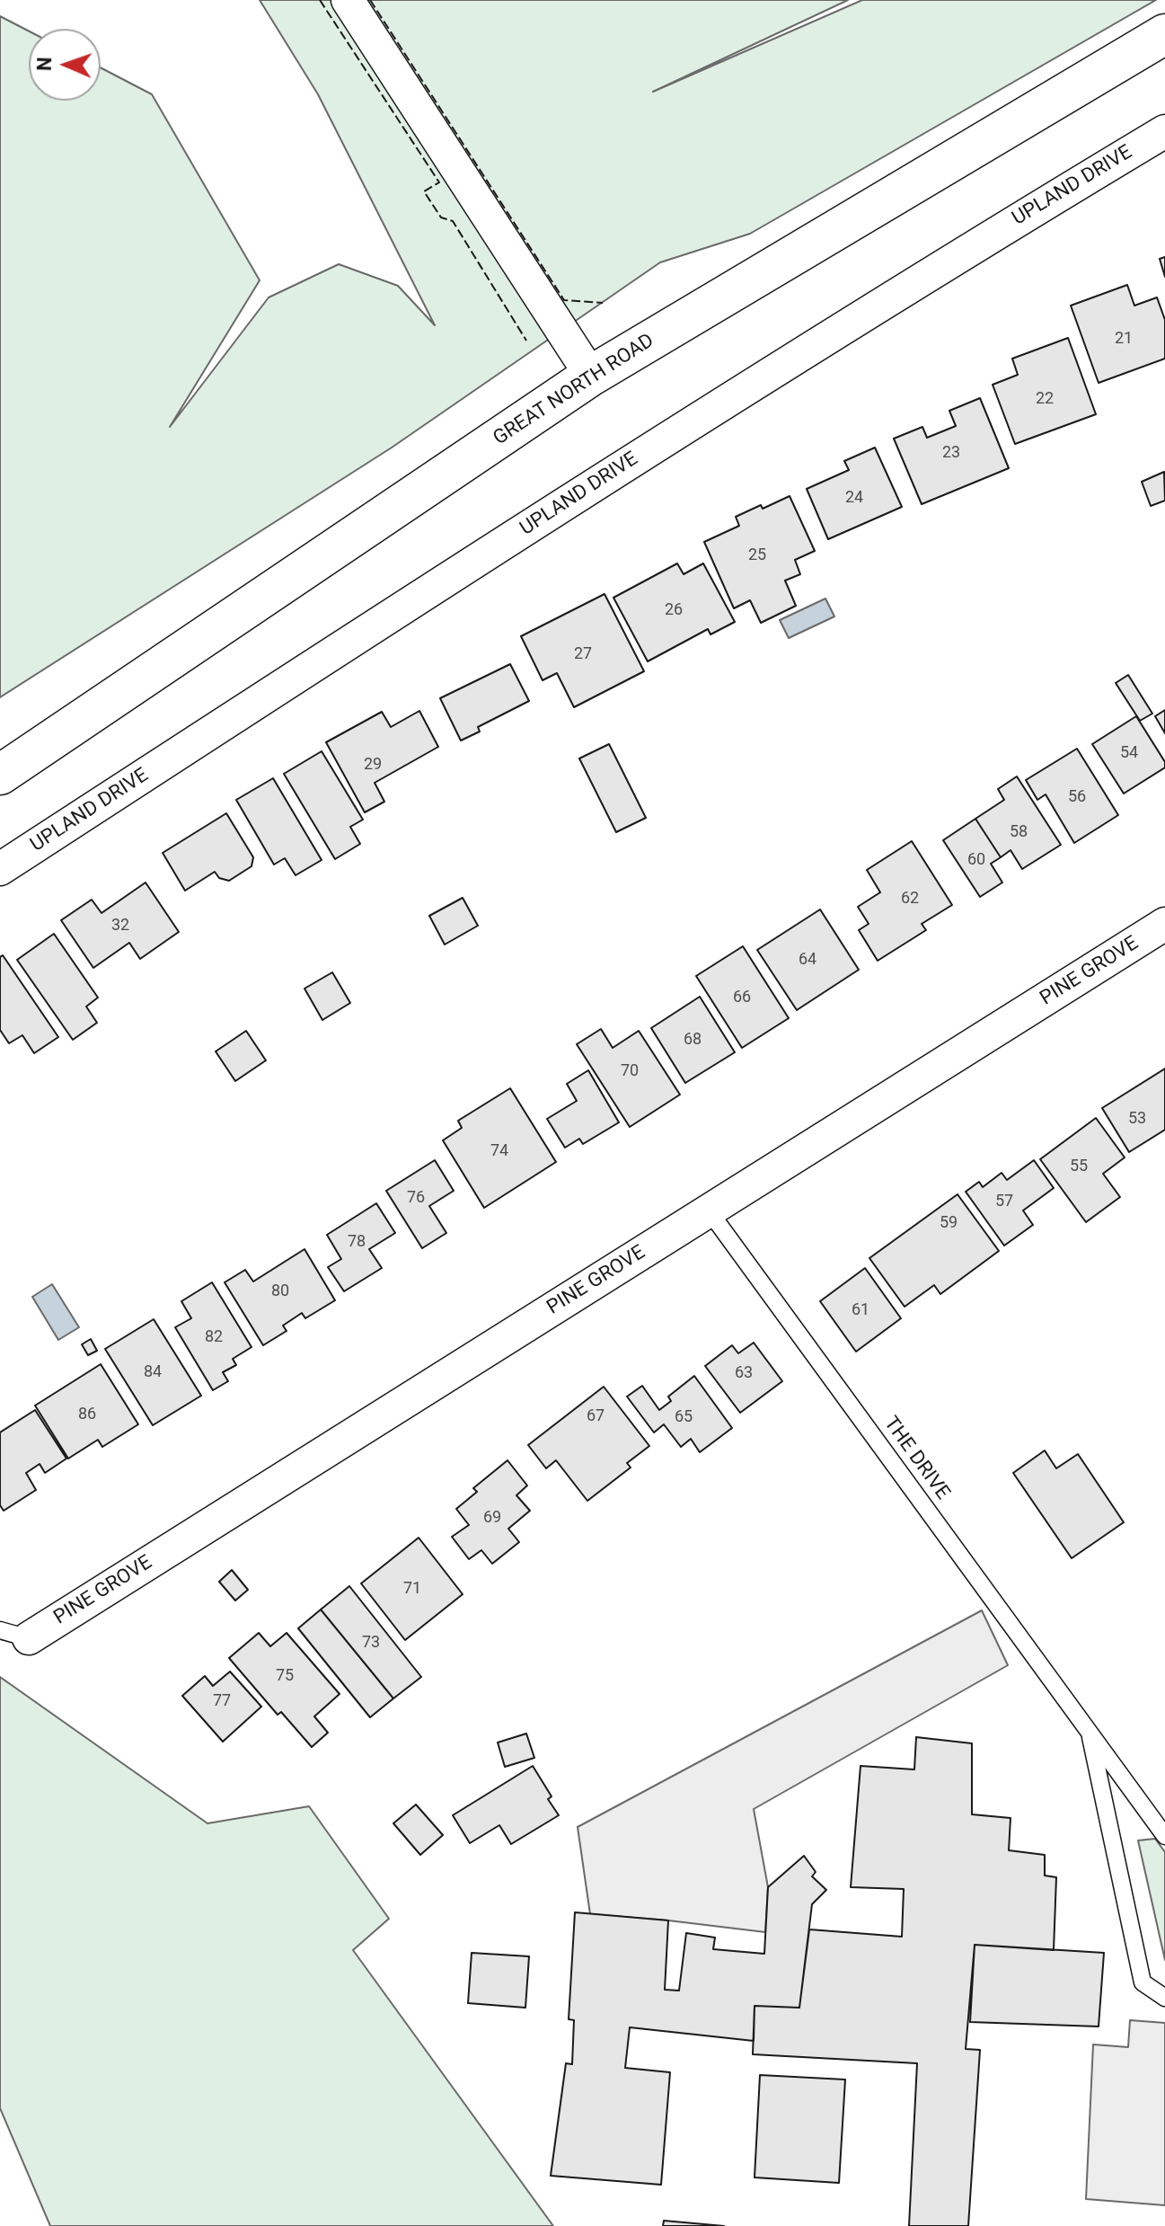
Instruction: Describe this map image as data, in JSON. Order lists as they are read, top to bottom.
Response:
{
  "streets": {
    "main road": ["GREAT NORTH ROAD"],
    "street": ["UPLAND DRIVE", "PINE GROVE"],
    "lane": ["THE DRIVE"]
  },
  "crossings": [
    ["PINE GROVE", "THE DRIVE"]
  ],
  "house_numbers": [
    "21",
    "22",
    "23",
    "24",
    "25",
    "26",
    "27",
    "54",
    "29",
    "56",
    "58",
    "60",
    "62",
    "32",
    "64",
    "66",
    "68",
    "70",
    "53",
    "74",
    "55",
    "76",
    "57",
    "59",
    "78",
    "80",
    "61",
    "82",
    "84",
    "63",
    "86",
    "67",
    "65",
    "69",
    "71",
    "73",
    "75",
    "77"
  ],
  "north": "left"
}
